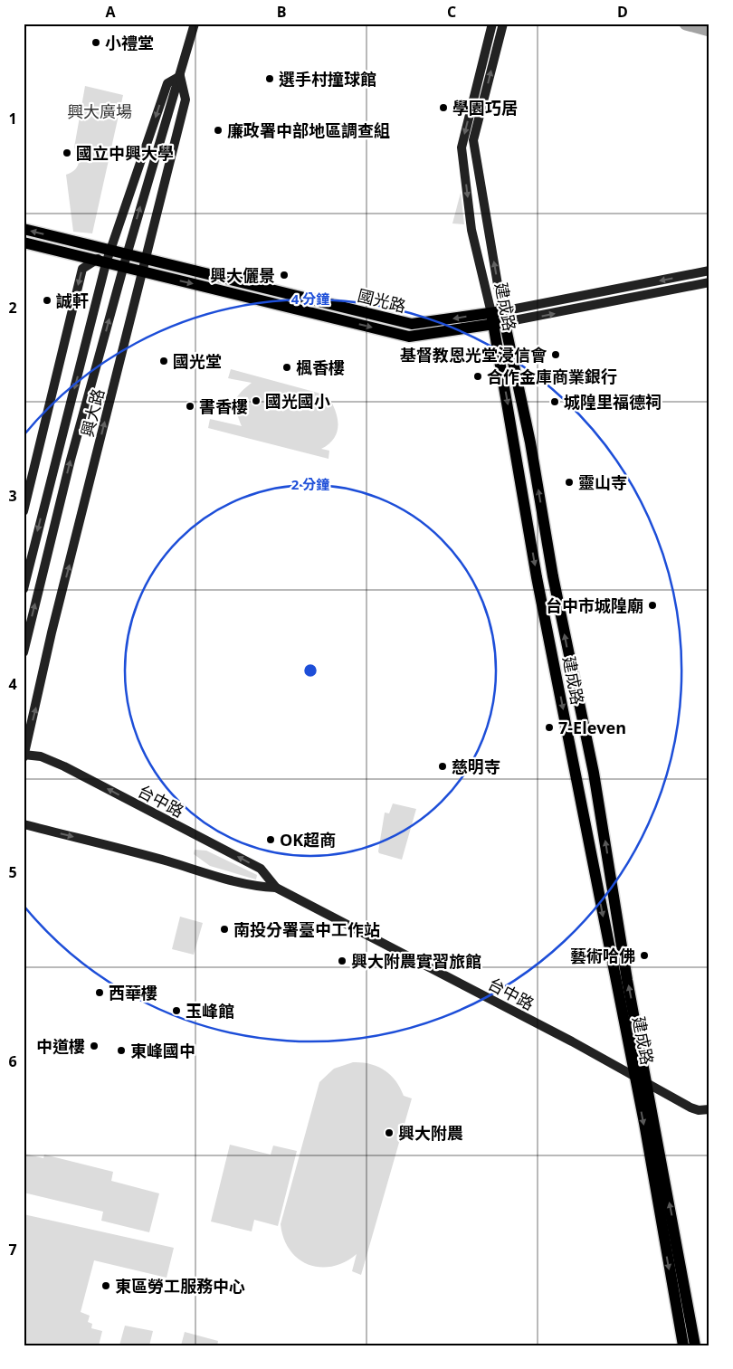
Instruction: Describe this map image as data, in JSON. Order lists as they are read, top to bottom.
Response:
{
  "streets": {
    "main road": ["國光路", "建成路"],
    "street": ["興大路", "台中路"]
  },
  "crossings": [
    ["國光路", "建成路"],
    ["國光路", "興大路"],
    ["建成路", "台中路"],
    ["興大路", "台中路"]
  ],
  "parks": ["興大廣場"],
  "places": [
    "小禮堂",
    "選手村撞球館",
    "學園巧居",
    "廉政署中部地區調查組",
    "國立中興大學",
    "興大儷景",
    "誠軒",
    "基督教恩光堂浸信會",
    "國光堂",
    "楓香樓",
    "合作金庫商業銀行",
    "國光國小",
    "城隍里福德祠",
    "書香樓",
    "靈山寺",
    "台中市城隍廟",
    "7-Eleven",
    "慈明寺",
    "OK超商",
    "南投分署臺中工作站",
    "藝術哈佛",
    "興大附農實習旅館",
    "西華樓",
    "玉峰館",
    "中道樓",
    "東峰國中",
    "興大附農",
    "東區勞工服務中心"
  ],
  "grid": {
    "columns": [
      "A",
      "B",
      "C",
      "D"
    ],
    "rows": [
      "1",
      "2",
      "3",
      "4",
      "5",
      "6",
      "7"
    ]
  },
  "rings": ["4 分鐘", "2 分鐘"]
}
